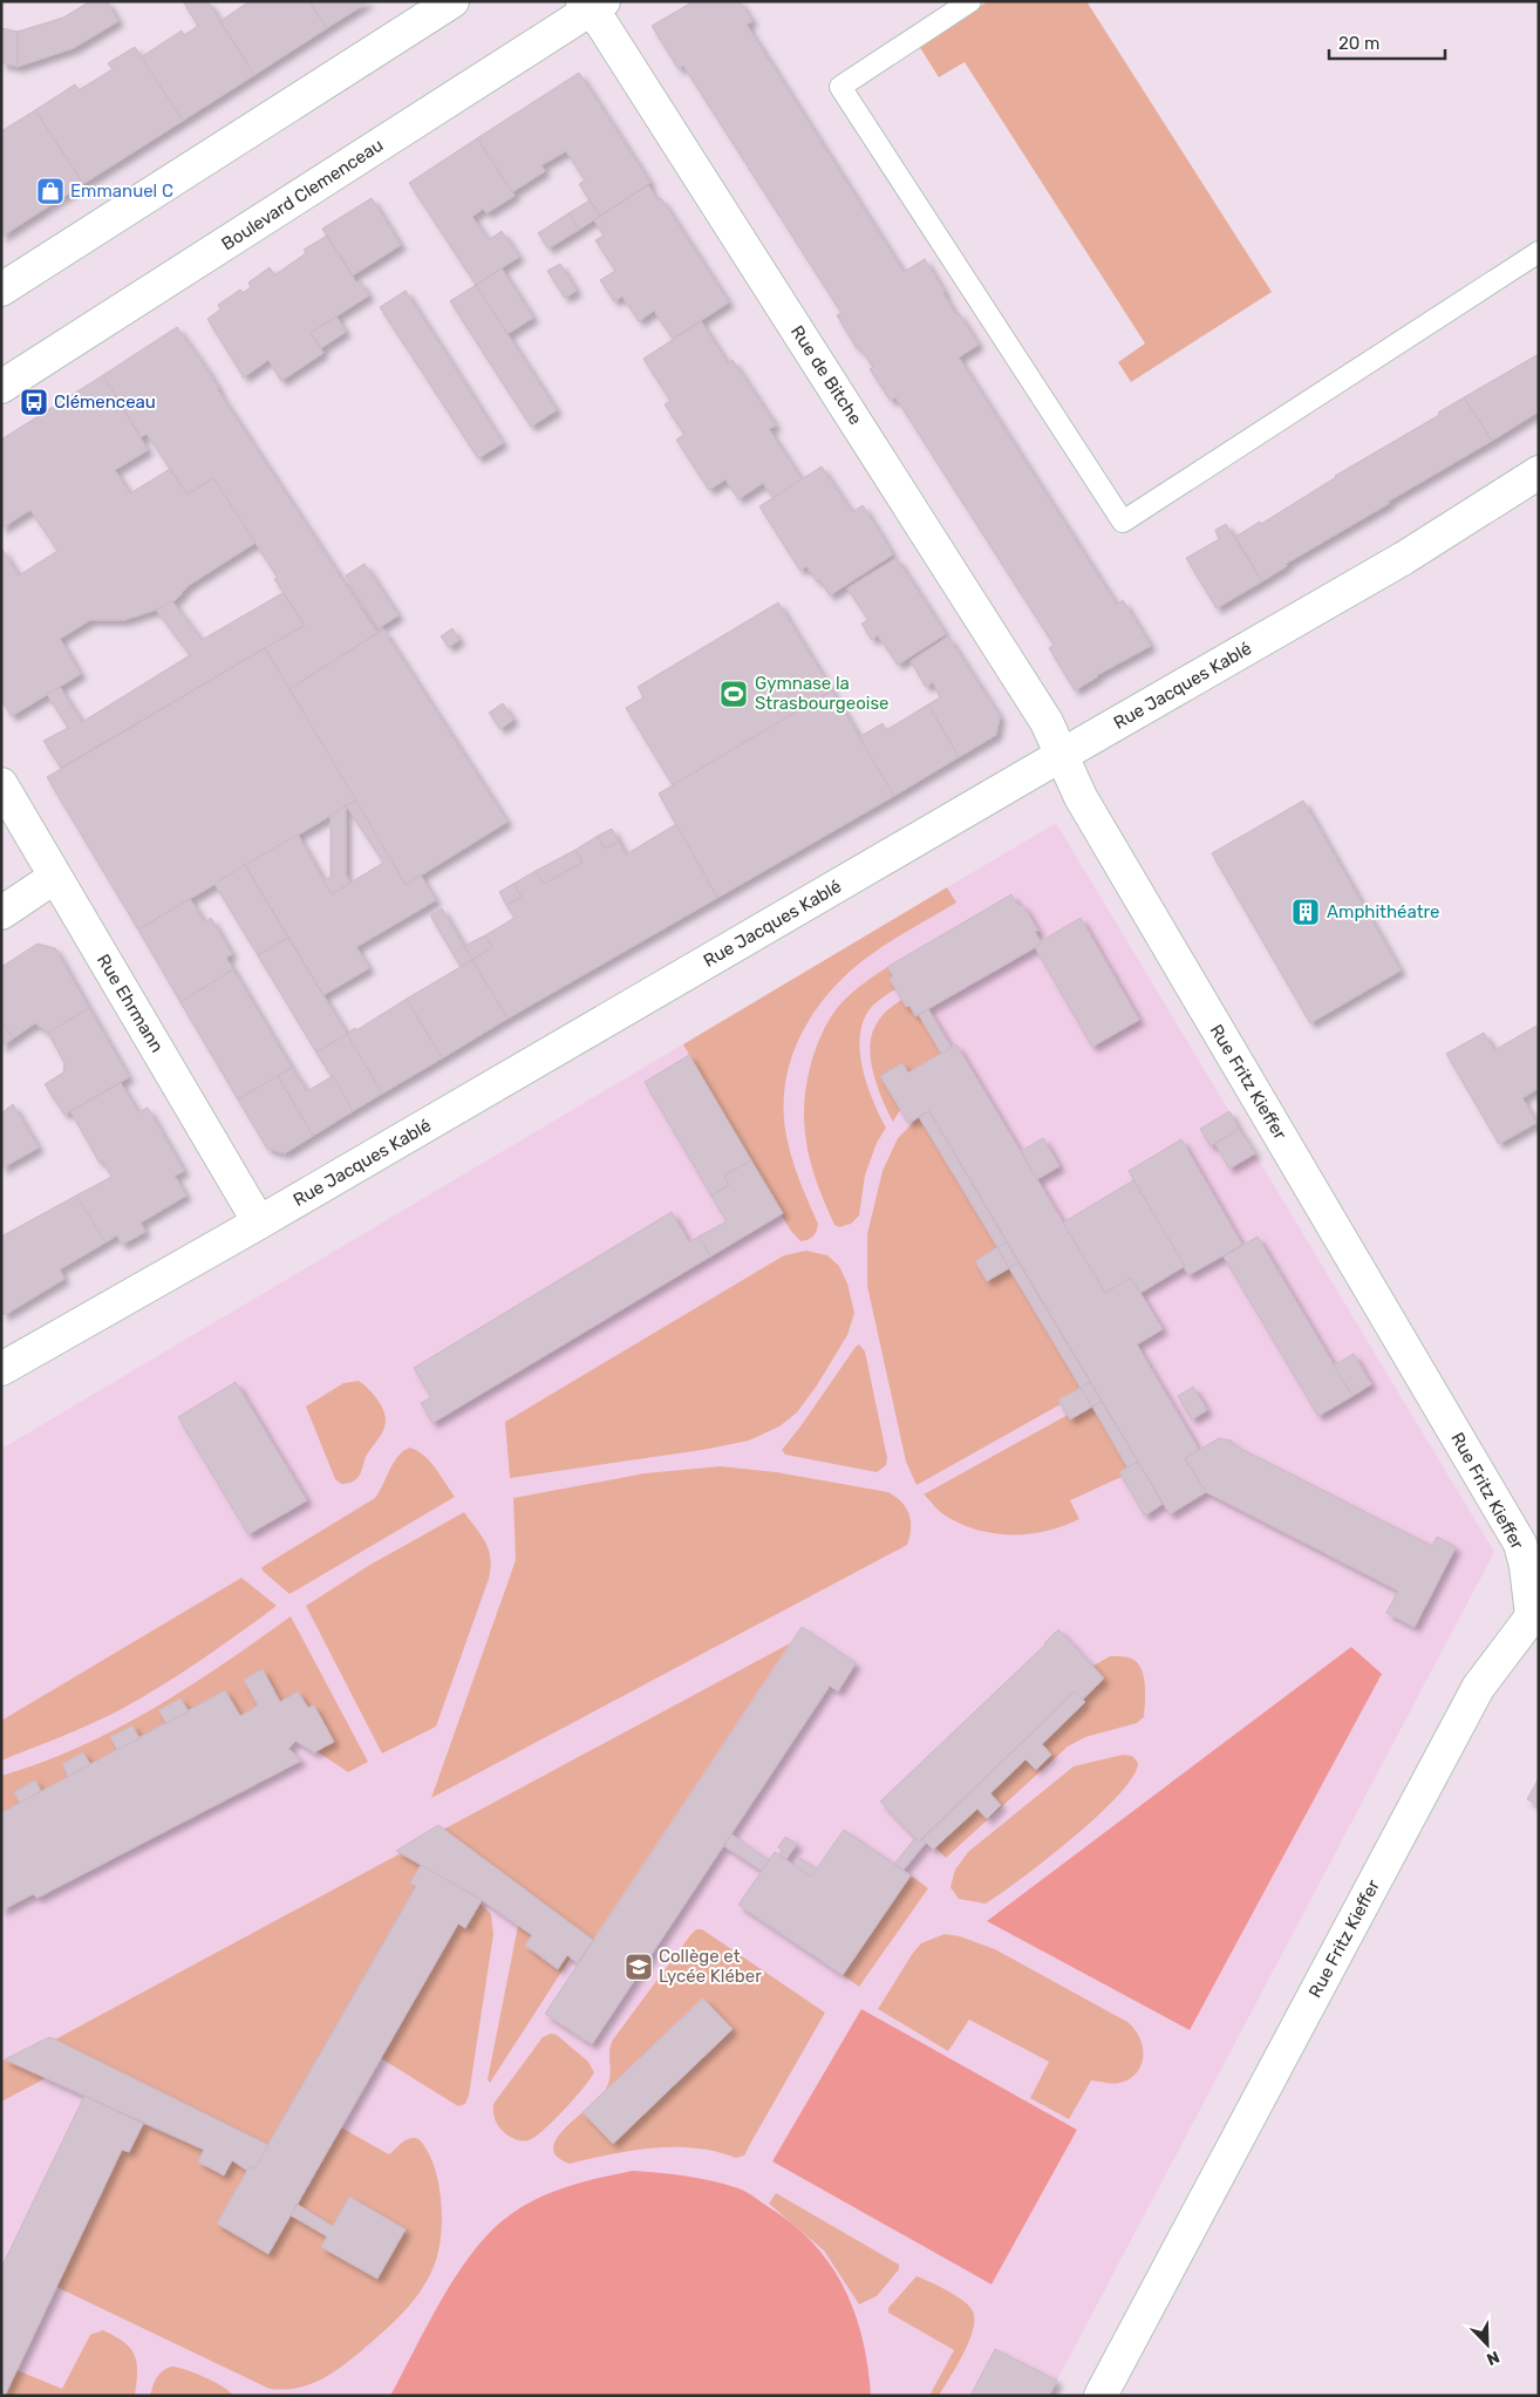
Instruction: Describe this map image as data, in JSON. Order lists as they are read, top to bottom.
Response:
{
  "streets": {
    "street": [
      "Boulevard Clemenceau",
      "Rue de Bitche",
      "Rue Jacques Kablé",
      "Rue Ehrmann",
      "Rue Fritz Kieffer"
    ]
  },
  "crossings": [
    ["Boulevard Clemenceau", "Rue de Bitche"],
    ["Rue de Bitche", "Rue Jacques Kablé"],
    ["Rue de Bitche", "Rue Fritz Kieffer"],
    ["Rue Jacques Kablé", "Rue Ehrmann"],
    ["Rue Jacques Kablé", "Rue Fritz Kieffer"]
  ],
  "places": {
    "shop": ["Emmanuel C"],
    "bus stop": ["Clémenceau"],
    "sports": ["Gymnase la Strasbourgeoise"],
    "building": ["Amphithéatre"],
    "school or university": ["Collège et Lycée Kléber"]
  },
  "scale_bar": "20 m",
  "north": "bottom right"
}
